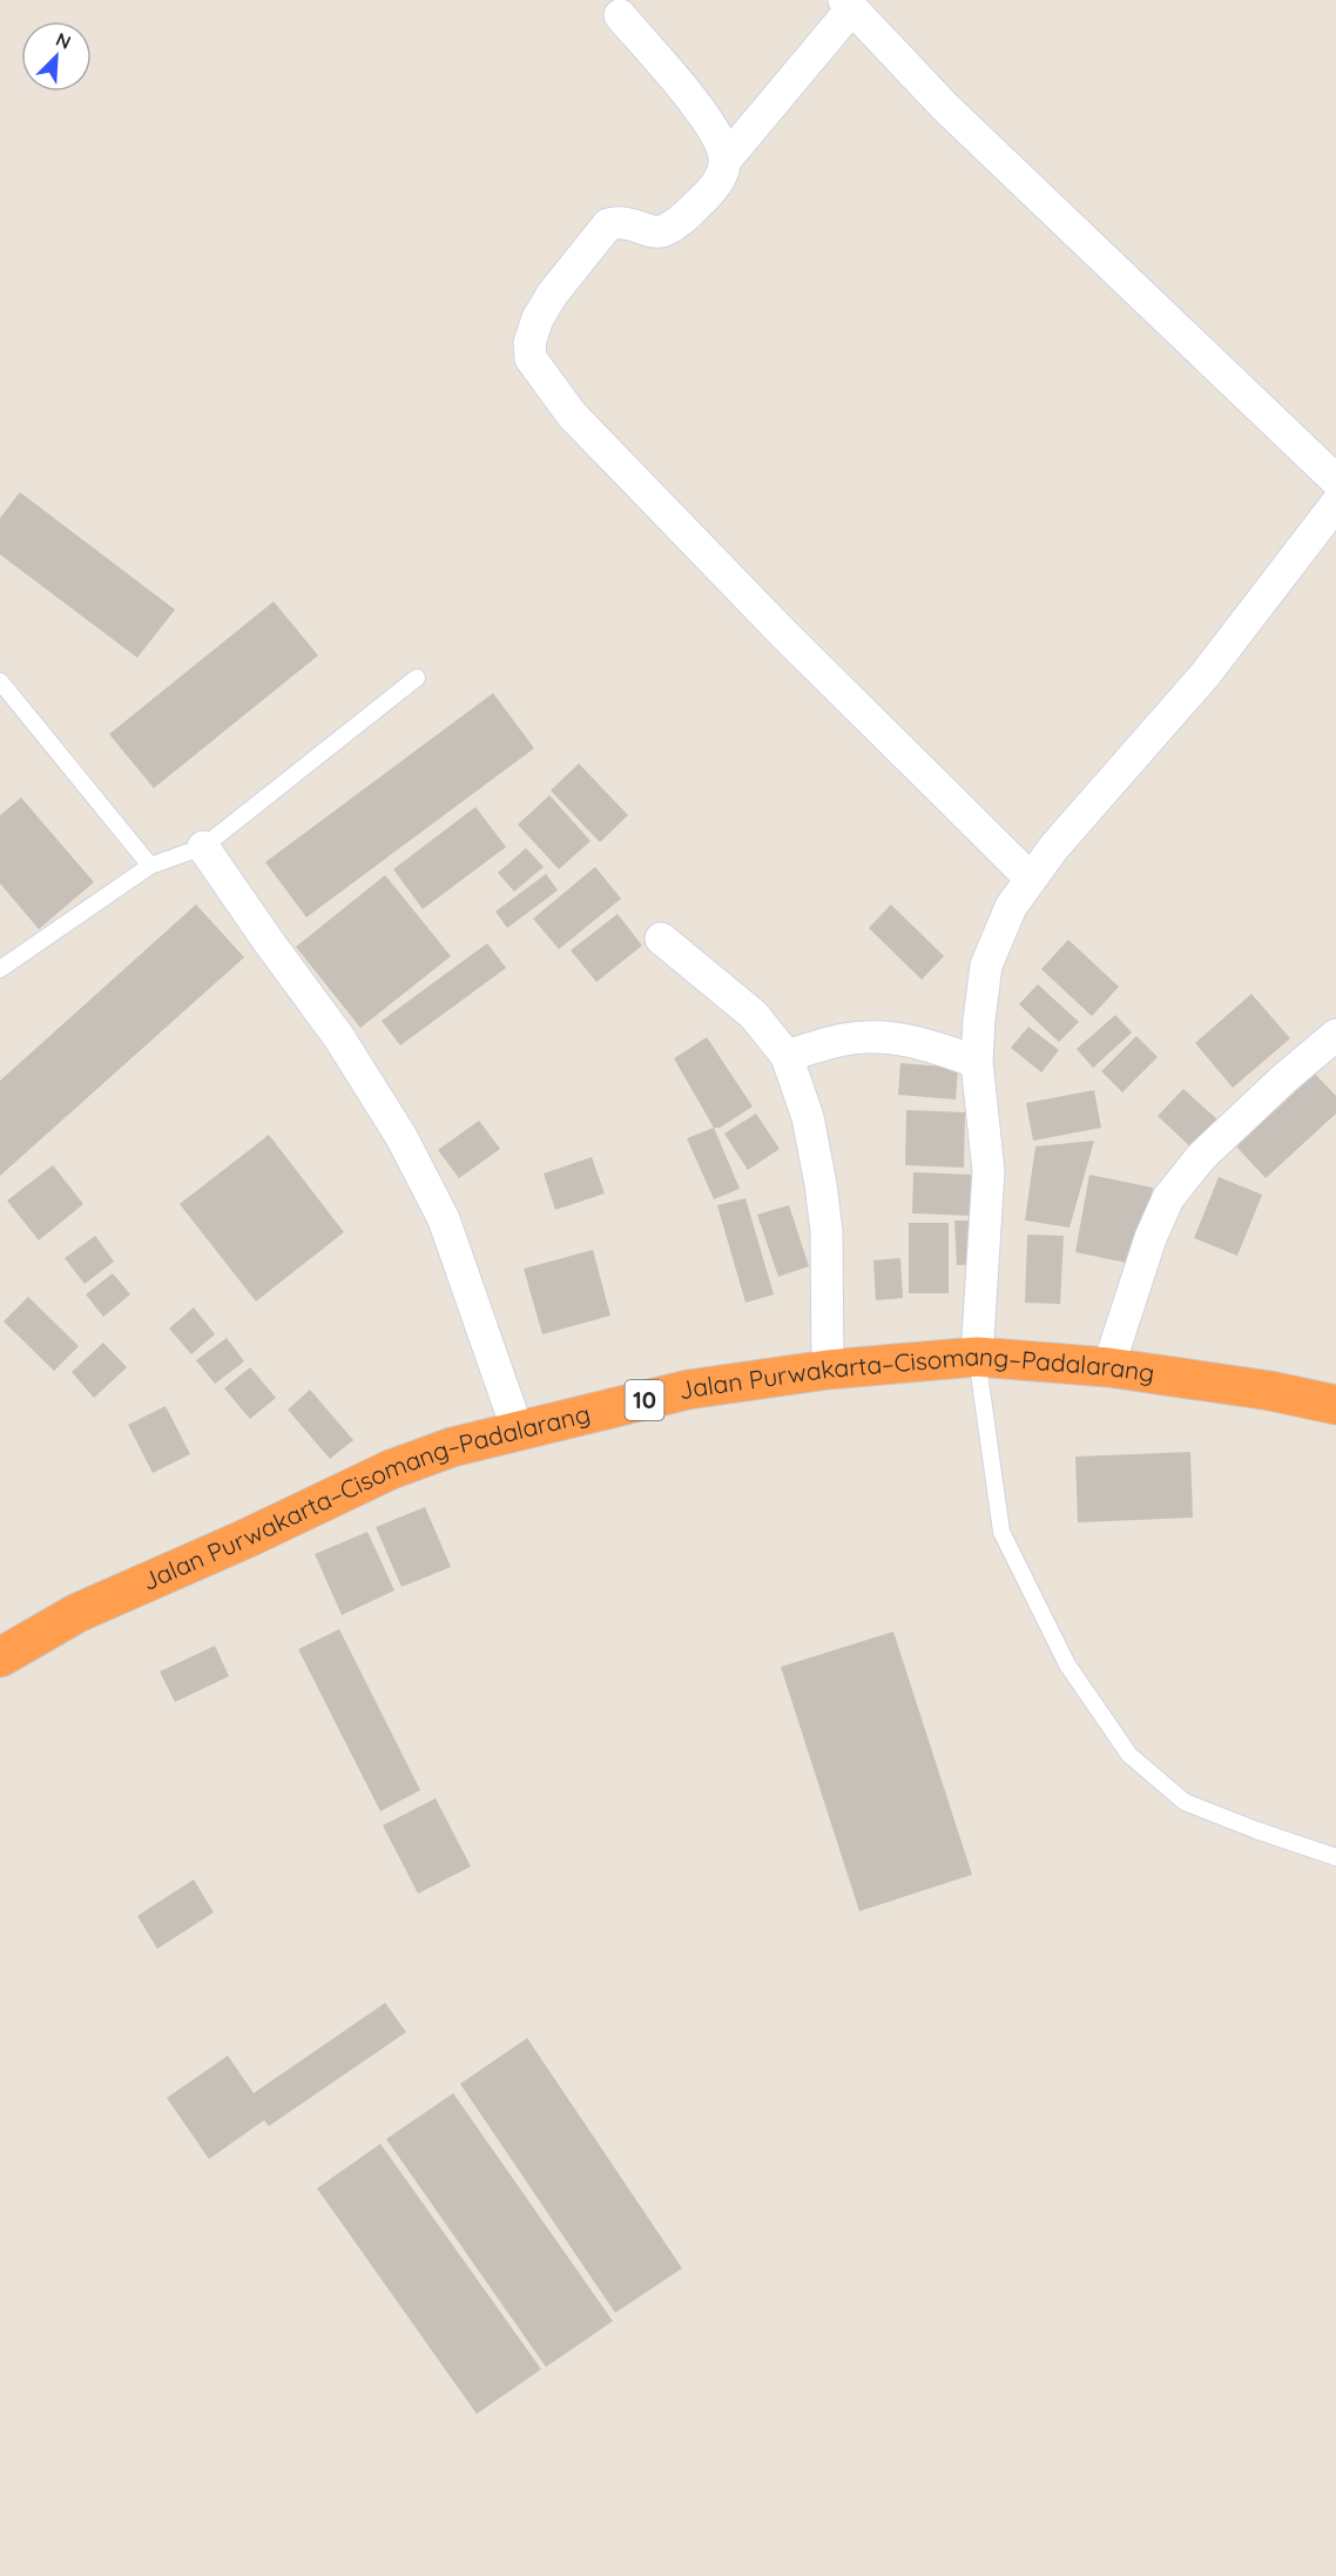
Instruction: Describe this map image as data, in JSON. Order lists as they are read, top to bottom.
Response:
{
  "streets": {
    "highway": ["Jalan Purwakarta–Cisomang–Padalarang", "10"]
  },
  "north": "top right"
}
